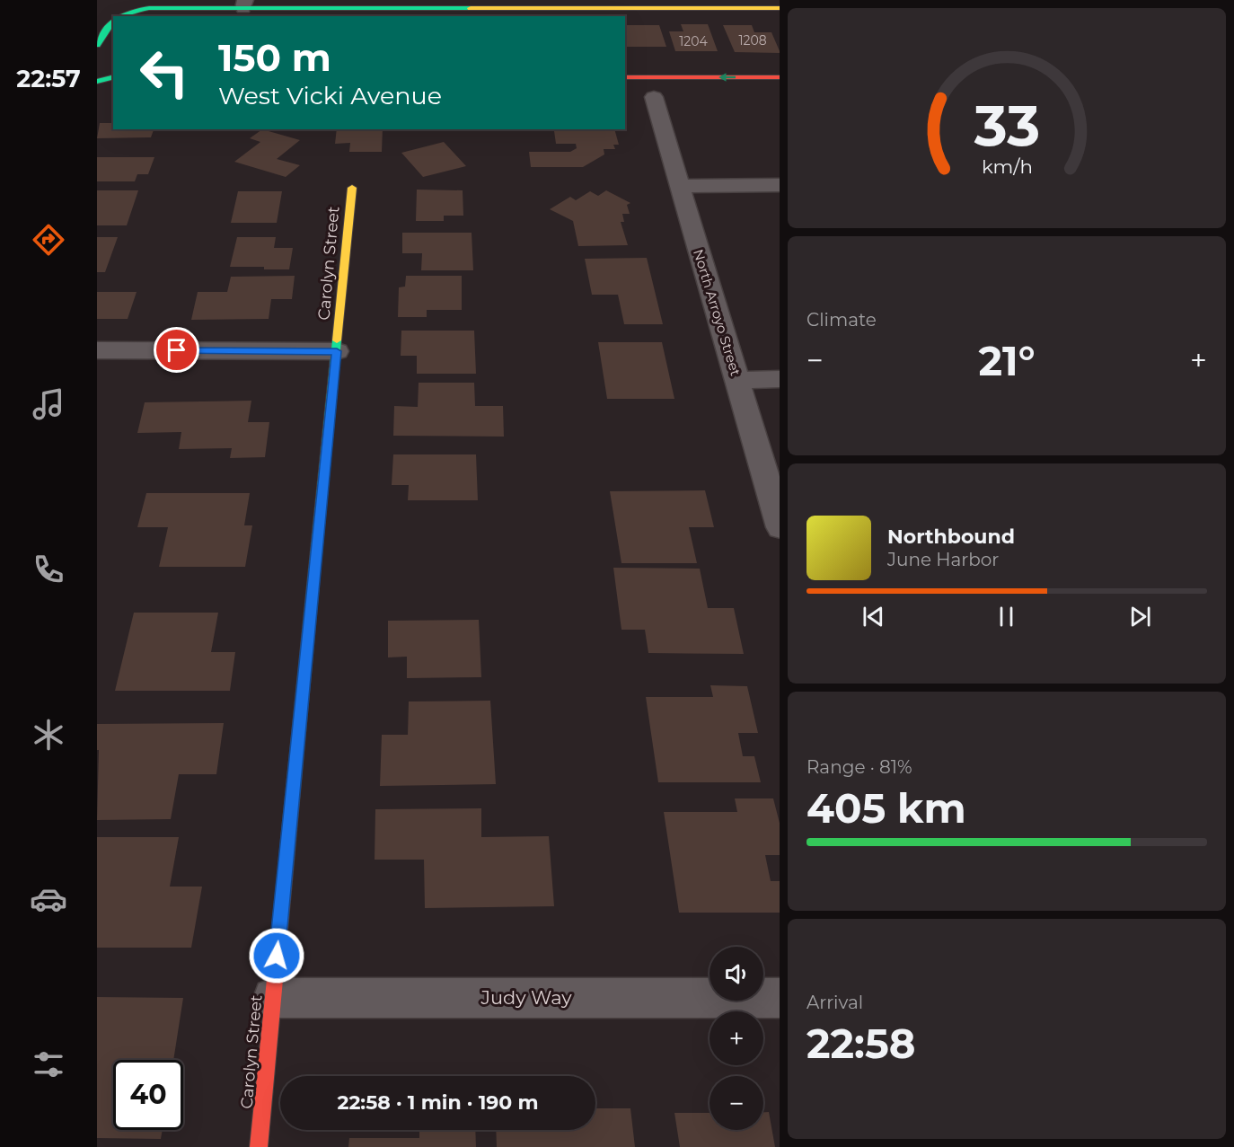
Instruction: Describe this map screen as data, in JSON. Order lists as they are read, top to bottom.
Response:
{
  "streets": {
    "street": ["Carolyn Street", "North Arroyo Street", "Judy Way"]
  },
  "crossings": [
    ["Carolyn Street", "Judy Way"]
  ],
  "house_numbers": ["1208", "1204"],
  "page": {
    "tabs": "22:57",
    "turn": ["150 m", "West Vicki Avenue"],
    "tile": [
      "Climate",
      ["Range · 81%", "405 km"],
      ["Arrival", "22:58"]
    ],
    "heat": ["−", "21°", "+"],
    "song": ["Northbound", "June Harbor"],
    "map_buttons": ["+", "−"],
    "limit": "40",
    "trip": "22:58 · 1 min · 190 m",
    "gauge": ["33", "km/h"]
  }
}
